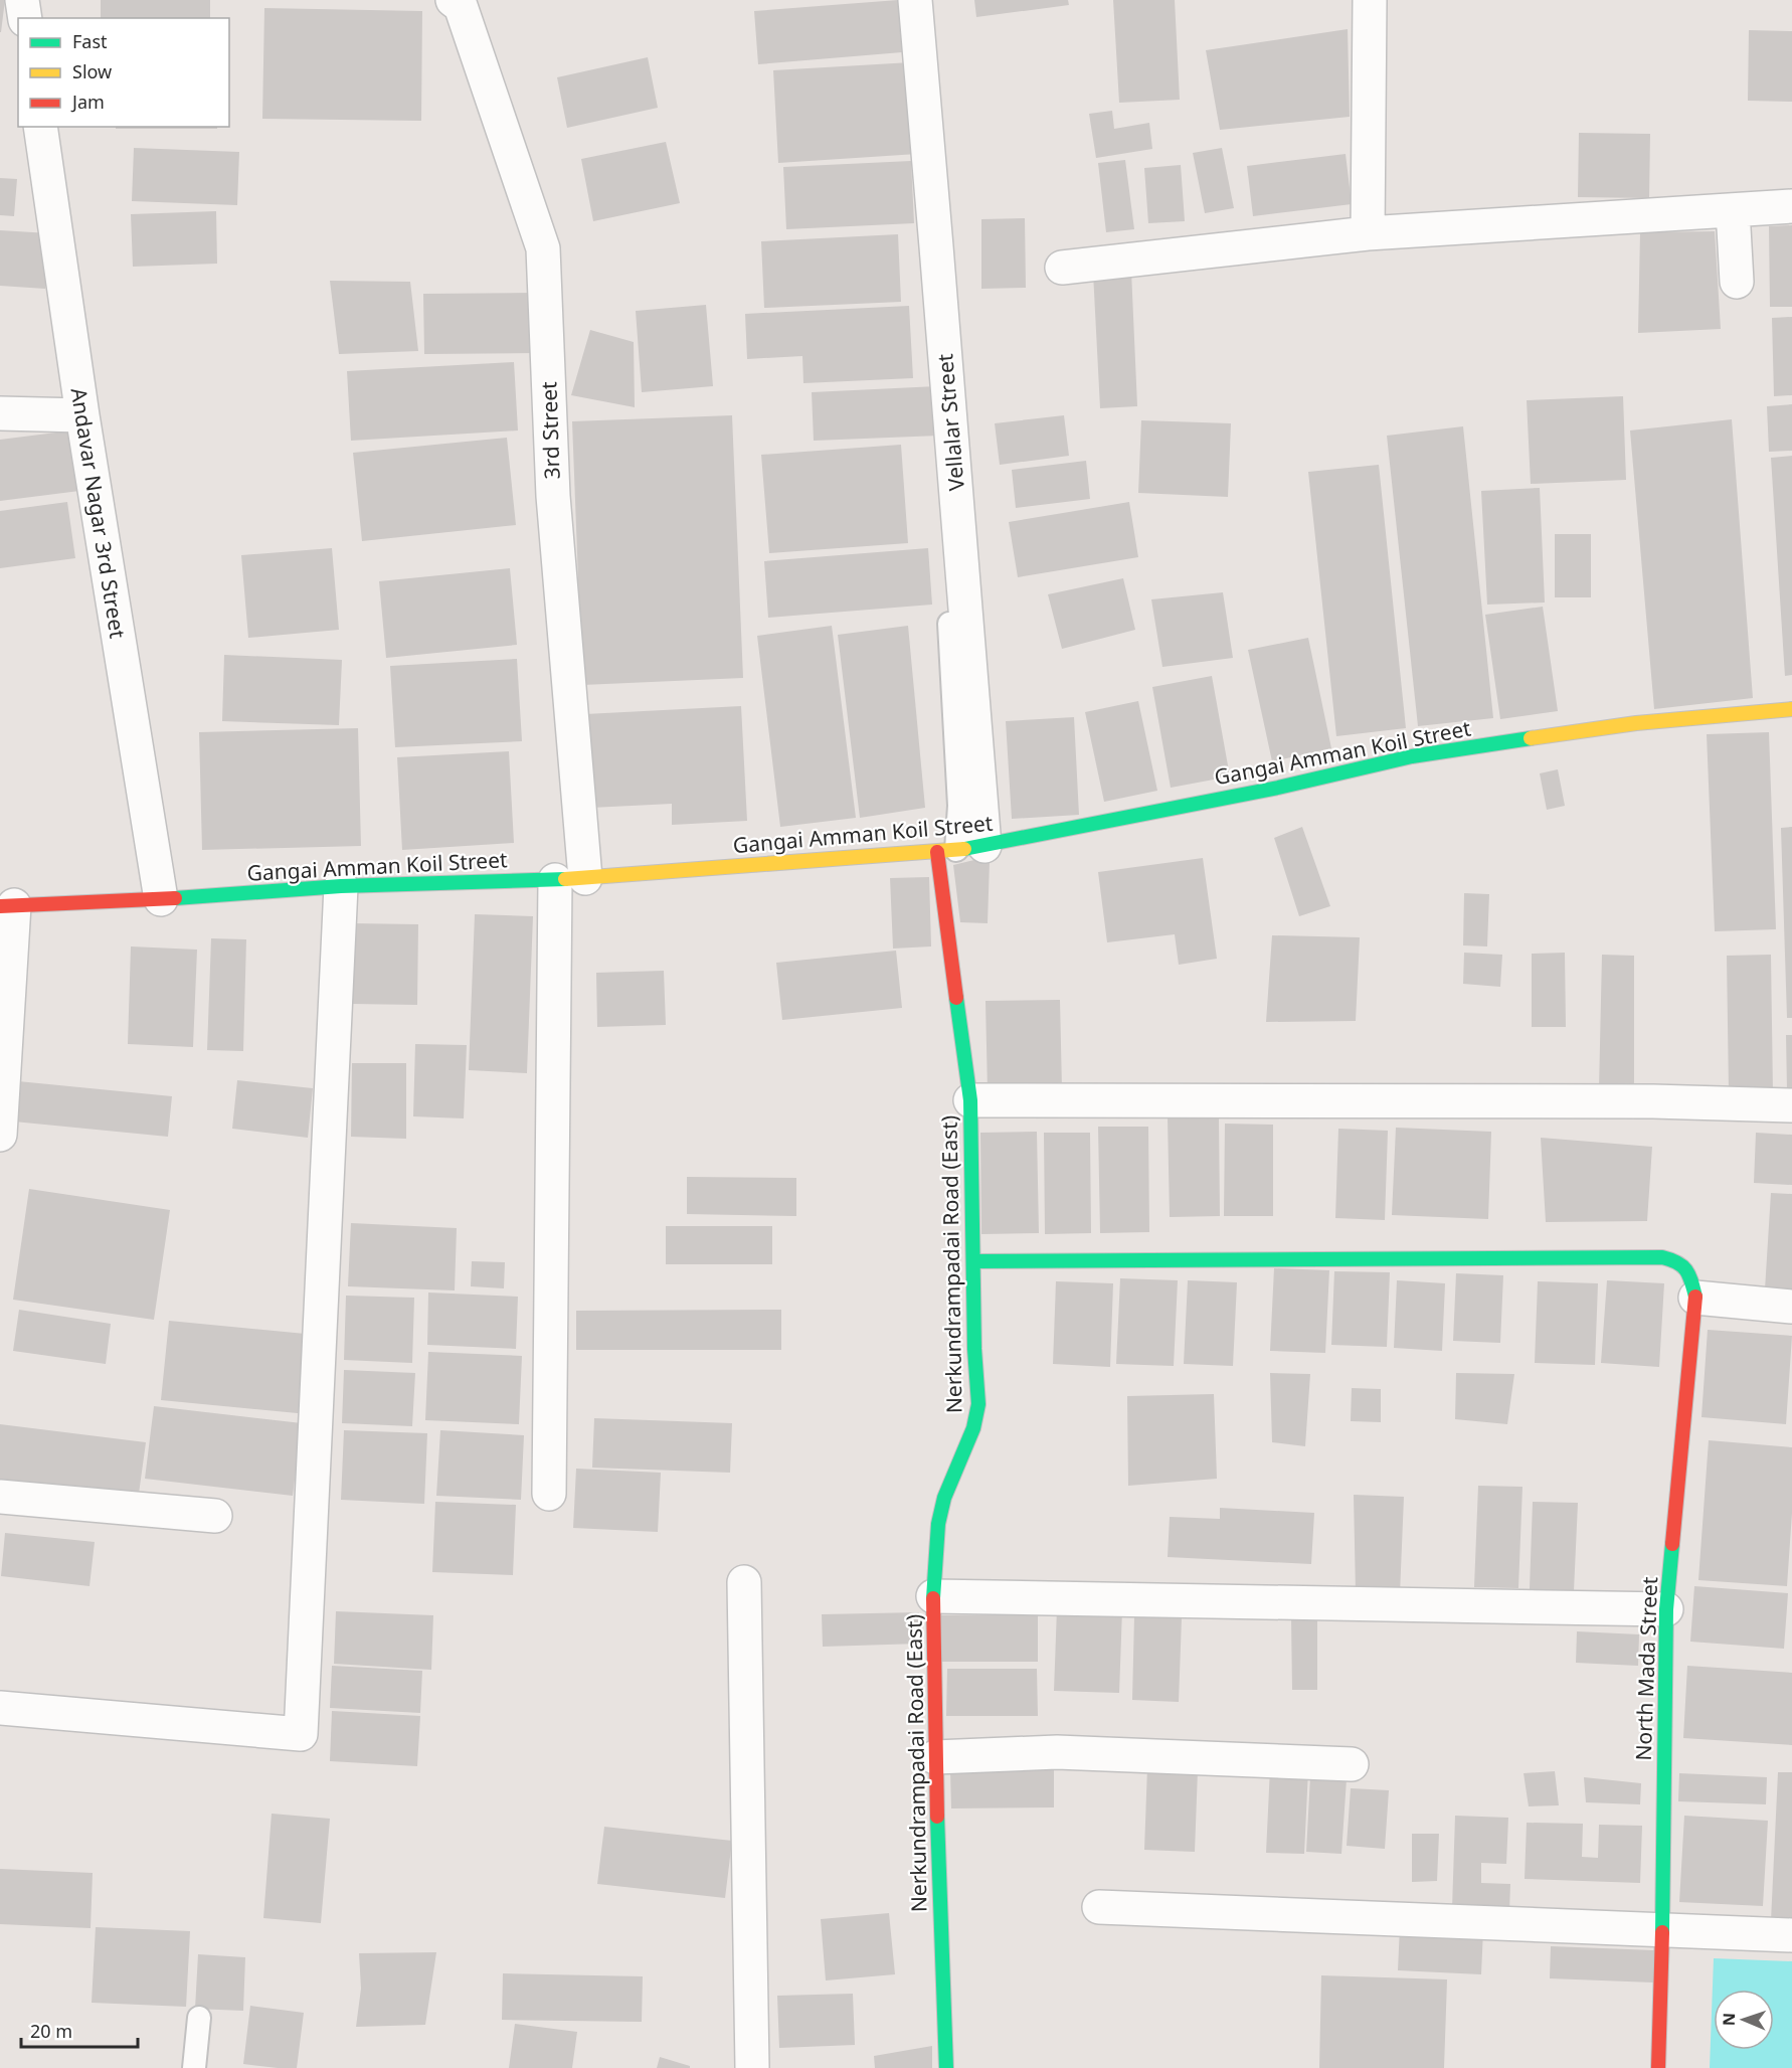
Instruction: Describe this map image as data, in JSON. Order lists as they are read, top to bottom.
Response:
{
  "streets": {
    "street": [
      "Vellalar Street",
      "3rd Street",
      "Andavar Nagar 3rd Street",
      "Gangai Amman Koil Street",
      "Nerkundrampadai Road (East)",
      "North Mada Street"
    ]
  },
  "crossings": [
    ["Vellalar Street", "Gangai Amman Koil Street"],
    ["Vellalar Street", "Nerkundrampadai Road (East)"],
    ["3rd Street", "Gangai Amman Koil Street"],
    ["Andavar Nagar 3rd Street", "Gangai Amman Koil Street"],
    ["Gangai Amman Koil Street", "Nerkundrampadai Road (East)"]
  ],
  "legend": ["Fast", "Slow", "Jam"],
  "scale_bar": "20 m",
  "north": "left"
}
